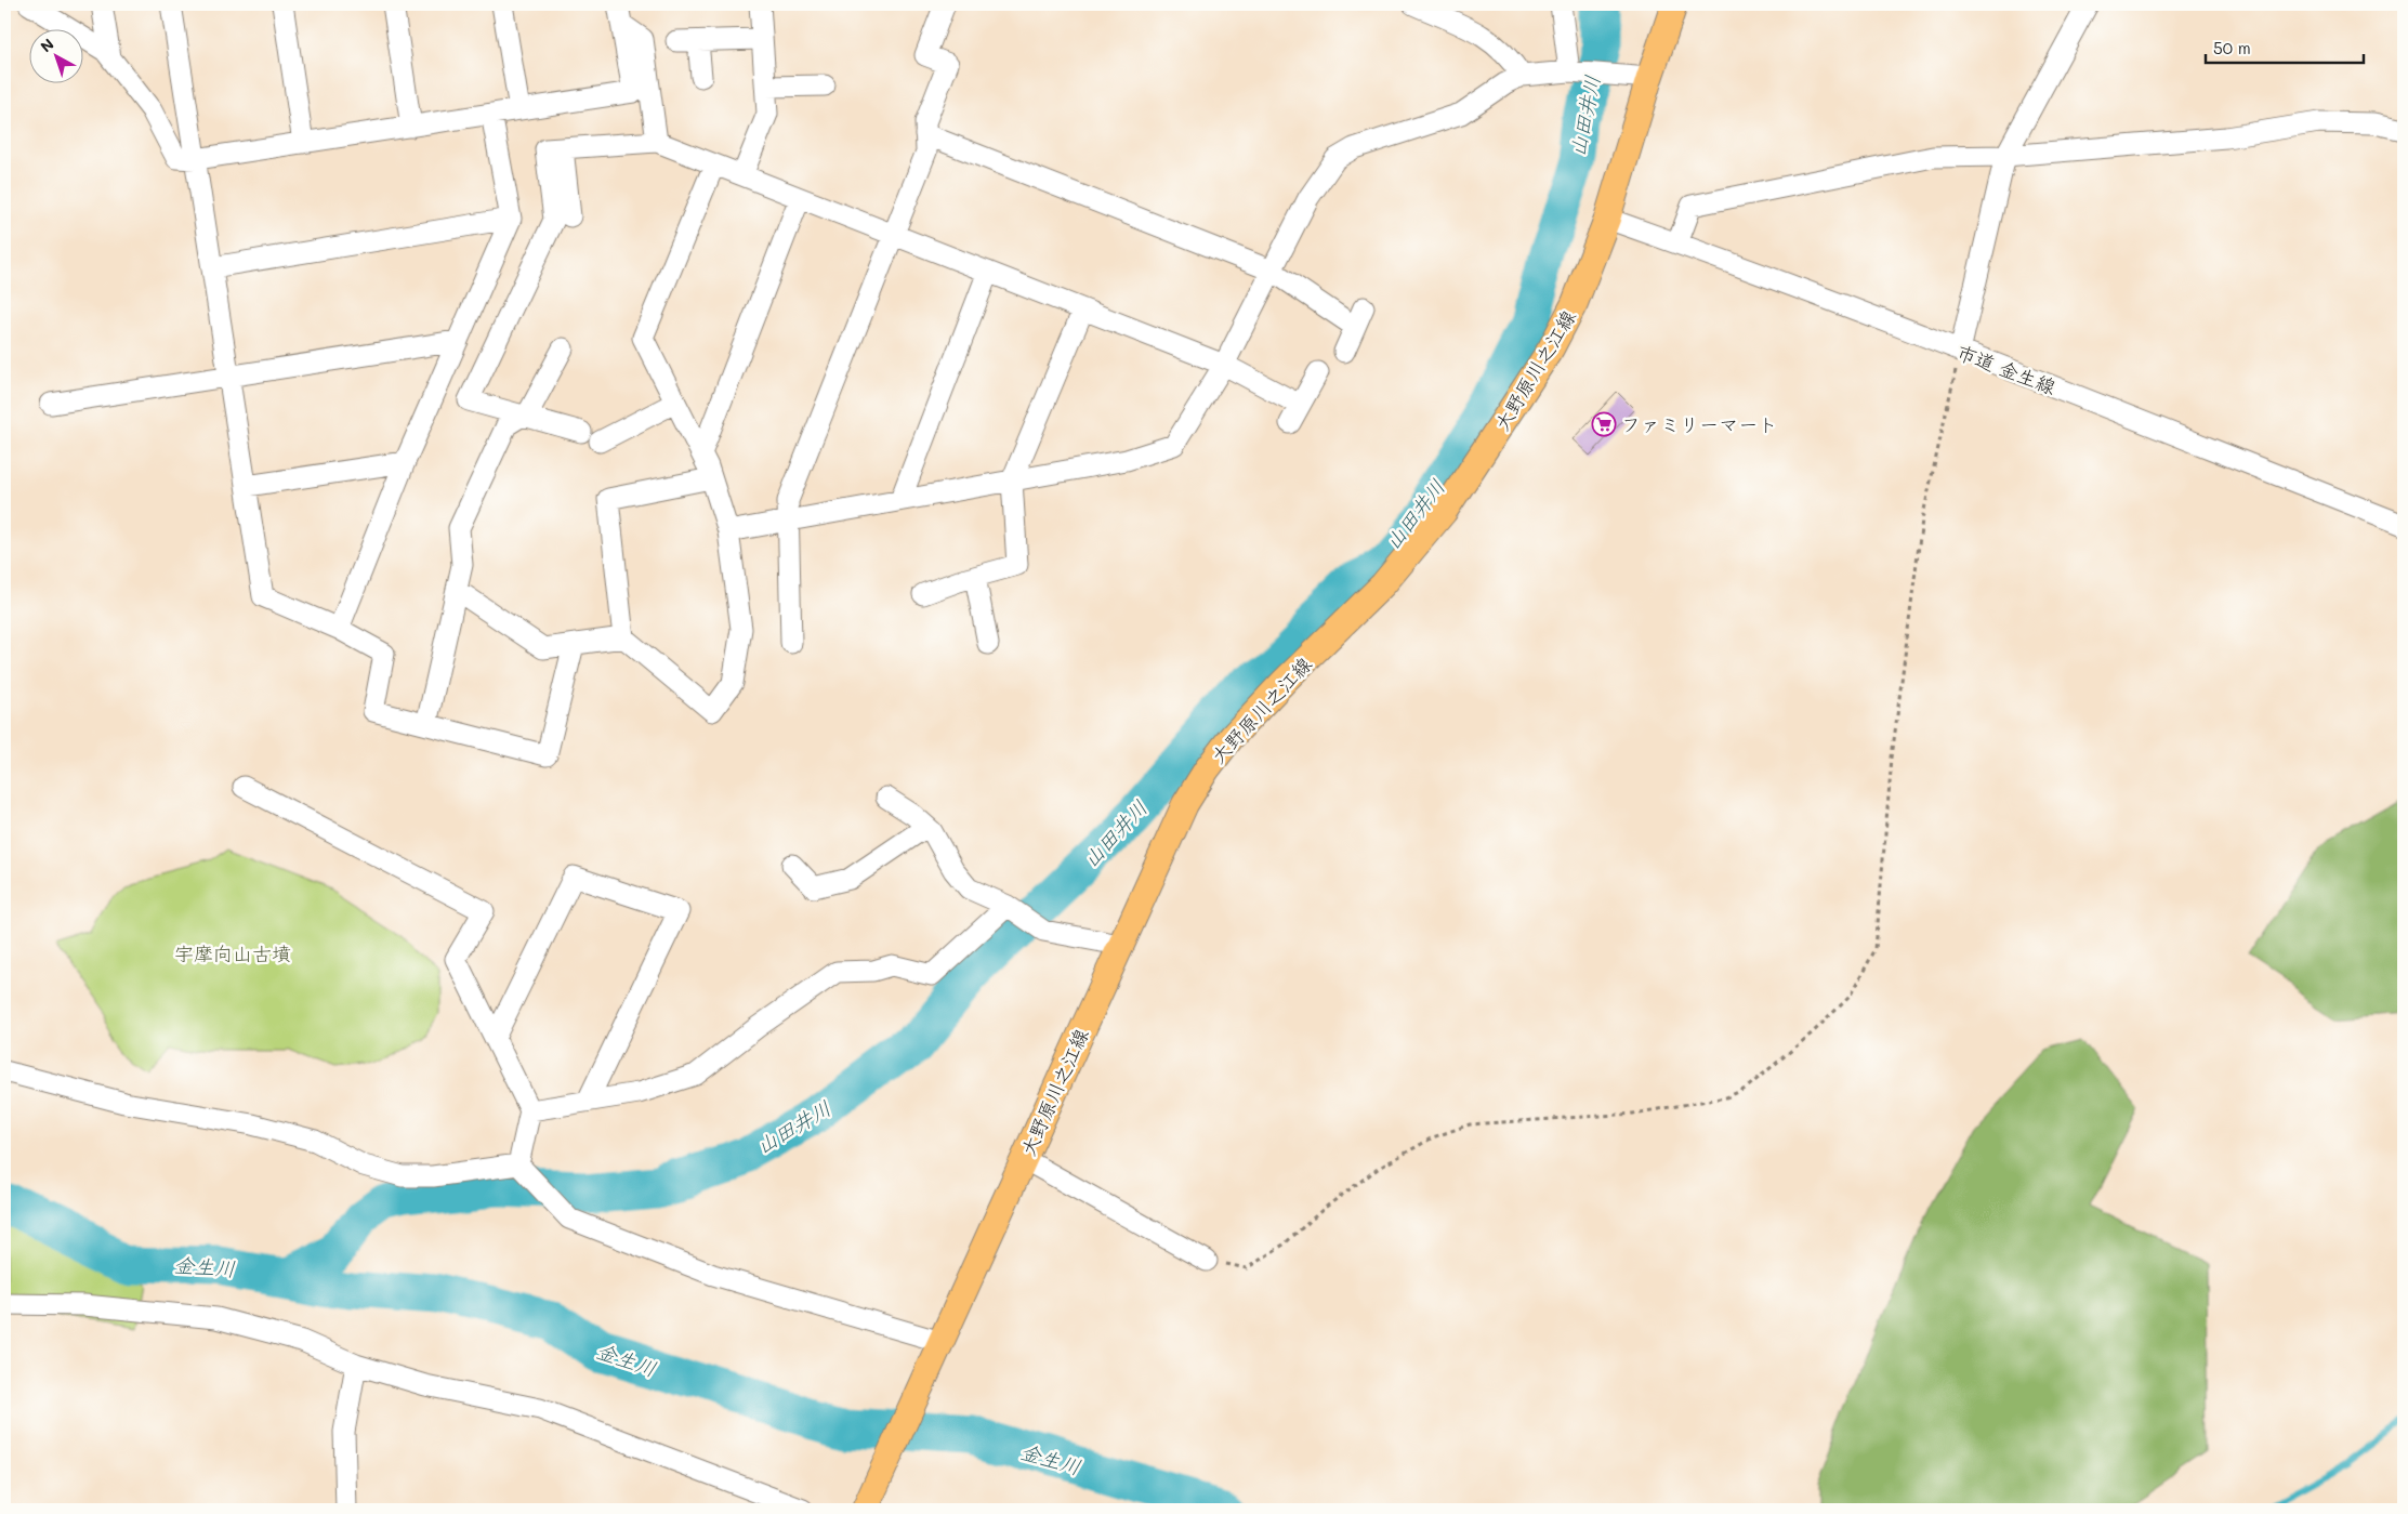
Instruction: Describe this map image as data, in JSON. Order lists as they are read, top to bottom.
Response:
{
  "streets": {
    "main road": ["大野原川之江線"],
    "street": ["市道 金生線"]
  },
  "crossings": [
    ["市道 金生線", "大野原川之江線"]
  ],
  "water": ["山田井川", "金生川"],
  "parks": ["宇摩向山古墳"],
  "places": {
    "supermarket": ["ファミリーマート"]
  },
  "scale_bar": "50 m",
  "north": "top left"
}
